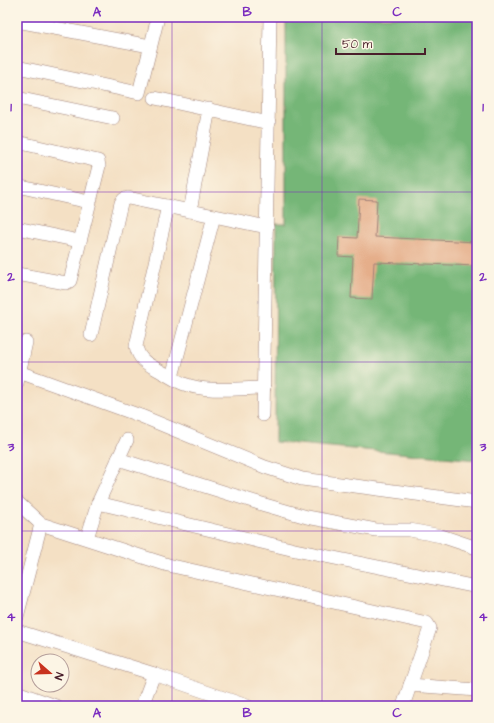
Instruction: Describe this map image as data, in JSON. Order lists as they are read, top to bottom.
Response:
{
  "scale_bar": "50 m",
  "north": "right",
  "grid": {
    "columns": ["A", "B", "C"],
    "rows": [
      "1",
      "2",
      "3",
      "4"
    ]
  }
}
